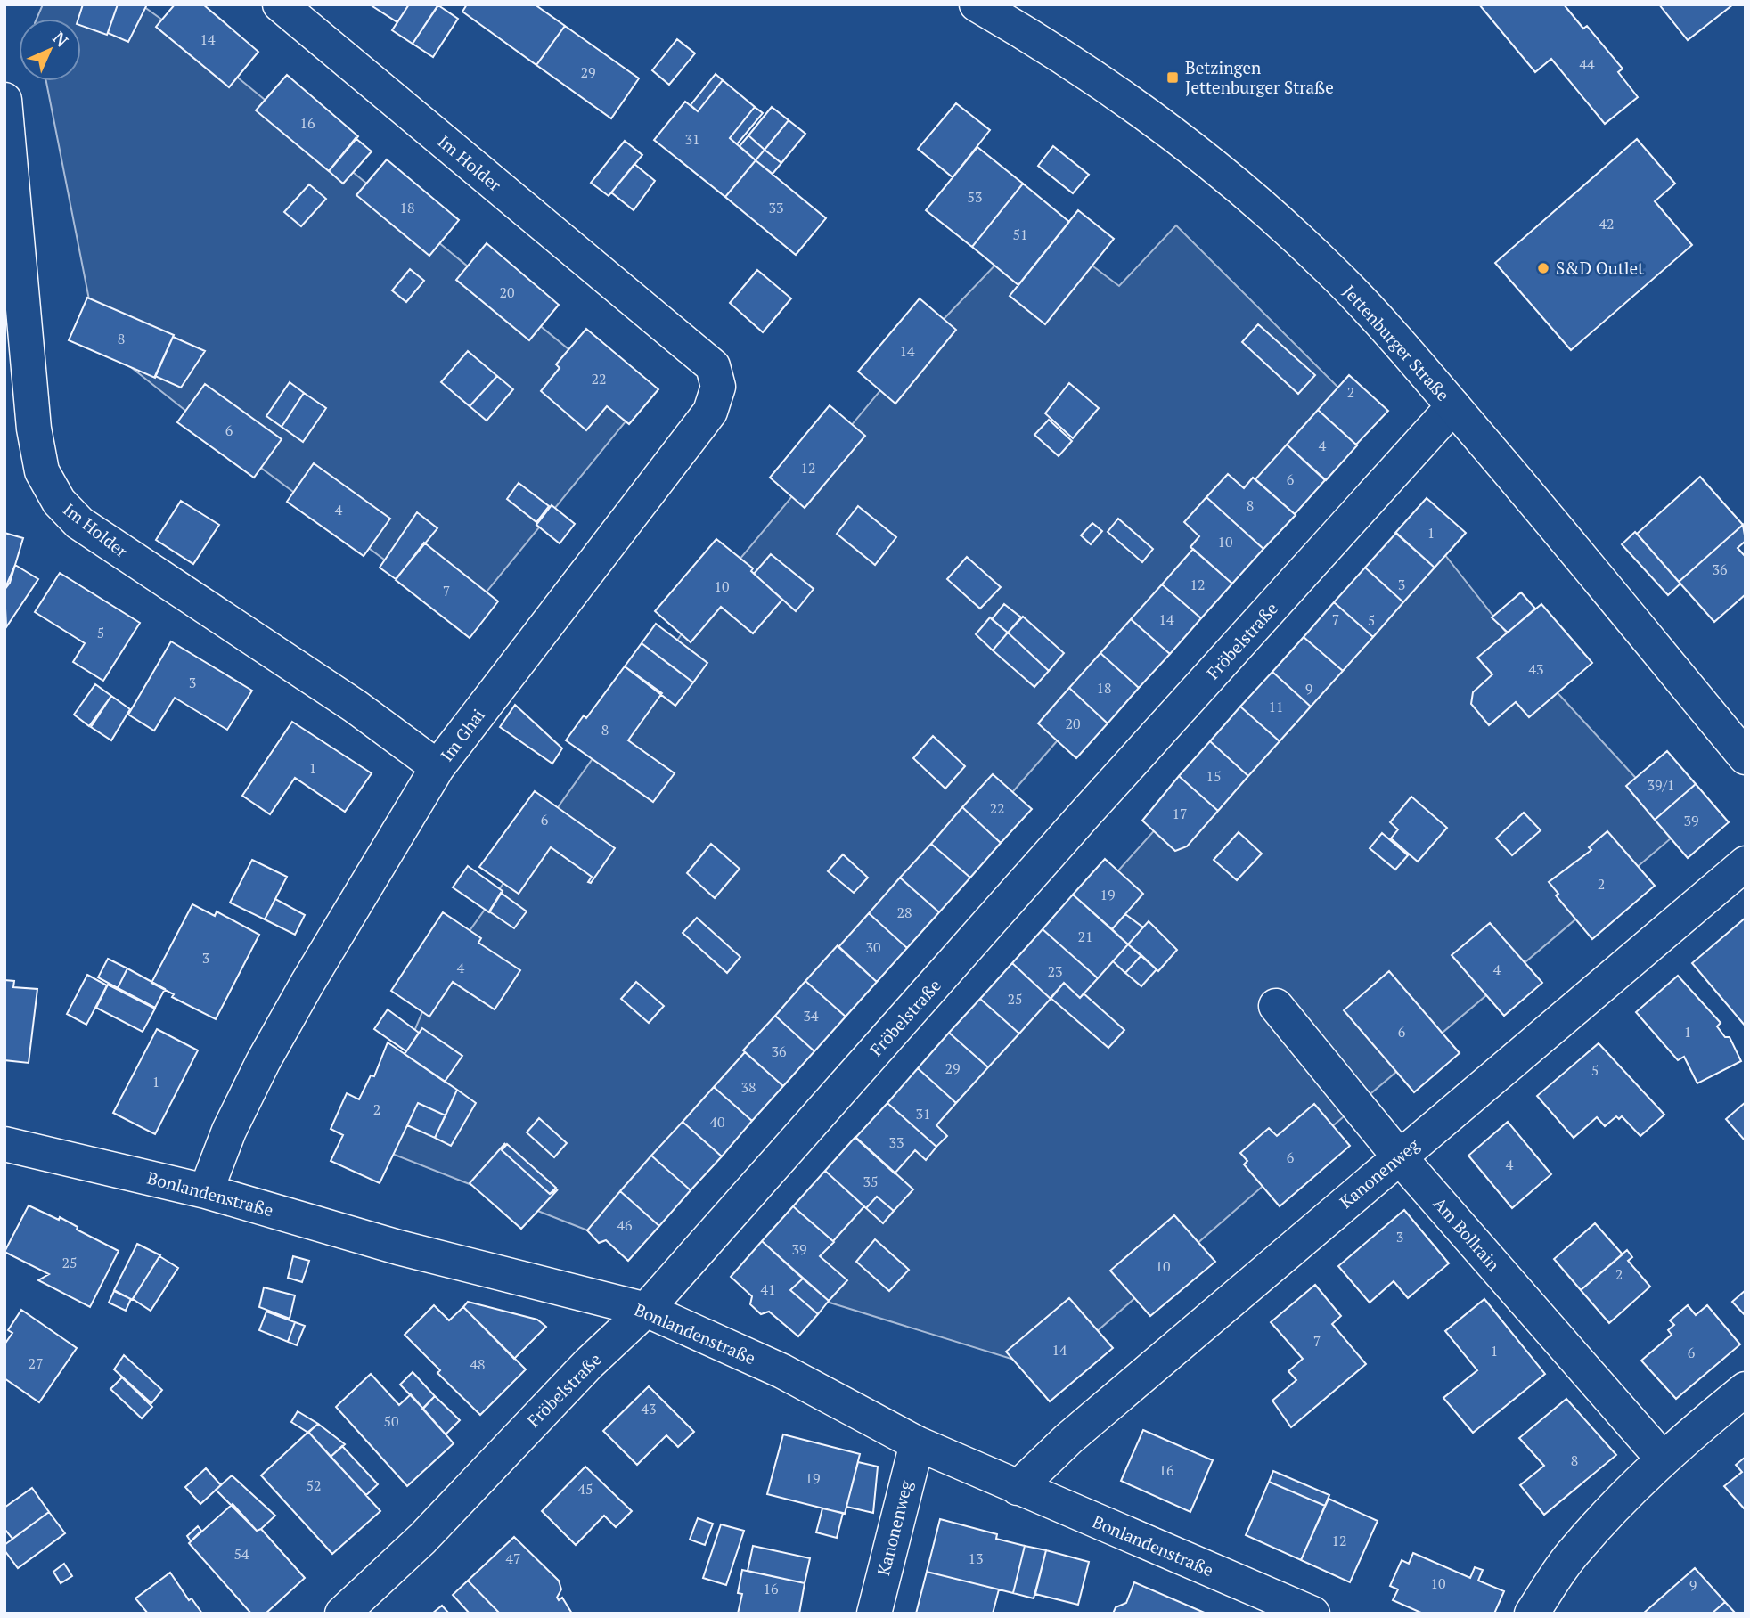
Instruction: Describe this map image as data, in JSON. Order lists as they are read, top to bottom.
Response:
{
  "streets": {
    "street": [
      "Im Holder",
      "Jettenburger Straße",
      "Fröbelstraße",
      "Im Ghai",
      "Kanonenweg",
      "Bonlandenstraße",
      "Am Bollrain"
    ]
  },
  "crossings": [
    ["Im Holder", "Im Ghai"],
    ["Jettenburger Straße", "Fröbelstraße"],
    ["Fröbelstraße", "Bonlandenstraße"],
    ["Im Ghai", "Bonlandenstraße"],
    ["Kanonenweg", "Bonlandenstraße"],
    ["Kanonenweg", "Am Bollrain"]
  ],
  "places": {
    "transit": ["Betzingen Jettenburger Straße"],
    "other": ["S&D Outlet"]
  },
  "house_numbers": [
    "14",
    "44",
    "29",
    "16",
    "31",
    "53",
    "18",
    "33",
    "42",
    "51",
    "20",
    "8",
    "14",
    "22",
    "2",
    "6",
    "4",
    "12",
    "6",
    "8",
    "4",
    "1",
    "10",
    "36",
    "12",
    "3",
    "10",
    "7",
    "14",
    "7",
    "5",
    "5",
    "43",
    "3",
    "18",
    "9",
    "11",
    "20",
    "8",
    "1",
    "15",
    "39/1",
    "22",
    "17",
    "6",
    "39",
    "2",
    "19",
    "28",
    "21",
    "30",
    "3",
    "4",
    "4",
    "23",
    "25",
    "34",
    "6",
    "1",
    "36",
    "29",
    "5",
    "1",
    "38",
    "2",
    "31",
    "40",
    "33",
    "6",
    "4",
    "35",
    "46",
    "3",
    "39",
    "25",
    "10",
    "2",
    "41",
    "7",
    "14",
    "1",
    "6",
    "27",
    "48",
    "43",
    "50",
    "8",
    "16",
    "19",
    "52",
    "45",
    "12",
    "54",
    "47",
    "13",
    "10",
    "9",
    "16"
  ],
  "north": "top right"
}
